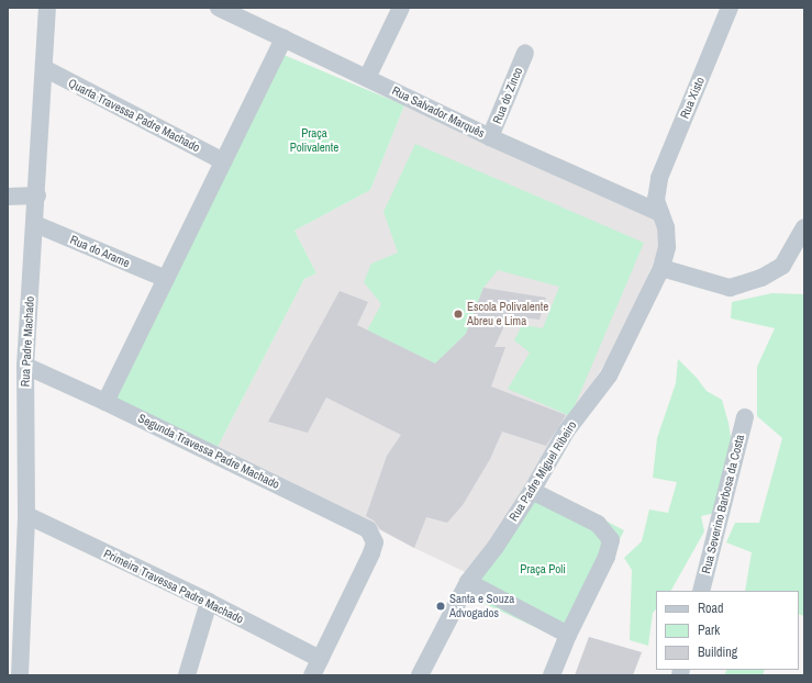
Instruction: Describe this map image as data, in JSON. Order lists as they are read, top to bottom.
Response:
{
  "streets": {
    "street": [
      "Rua do Zinco",
      "Rua Xisto",
      "Rua Salvador Marquês",
      "Quarta Travessa Padre Machado",
      "Rua do Arame",
      "Rua Padre Machado",
      "Segunda Travessa Padre Machado",
      "Rua Padre Miguel Ribeiro",
      "Rua Severino Barbosa da Costa",
      "Primeira Travessa Padre Machado"
    ]
  },
  "crossings": [
    ["Rua do Zinco", "Rua Salvador Marquês"],
    ["Rua Xisto", "Rua Padre Miguel Ribeiro"],
    ["Rua Salvador Marquês", "Rua Padre Miguel Ribeiro"],
    ["Quarta Travessa Padre Machado", "Rua Padre Machado"],
    ["Rua do Arame", "Rua Padre Machado"],
    ["Rua Padre Machado", "Segunda Travessa Padre Machado"],
    ["Rua Padre Machado", "Primeira Travessa Padre Machado"],
    ["Segunda Travessa Padre Machado", "Primeira Travessa Padre Machado"]
  ],
  "parks": ["Praça Polivalente", "Praça Poli"],
  "places": ["Escola Polivalente Abreu e Lima", "Santa e Souza Advogados"],
  "legend": ["Road", "Park", "Building"]
}
